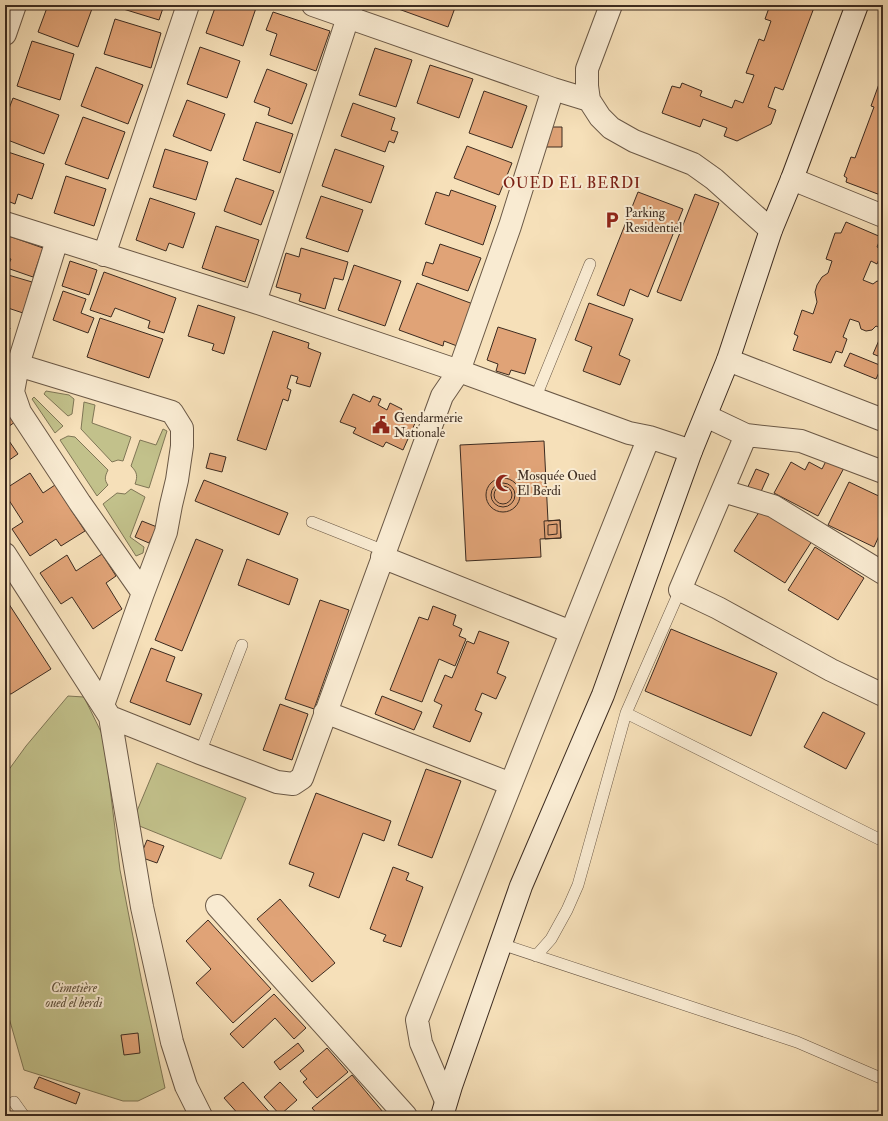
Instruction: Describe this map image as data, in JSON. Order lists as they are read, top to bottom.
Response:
{
  "districts": ["OUED EL BERDI"],
  "parks": ["Cimetière oued el berdi"],
  "places": {
    "parking": ["Parking Residentiel"],
    "public building": ["Gendarmerie Nationale"],
    "mosque": ["Mosquée Oued El Berdi"]
  }
}
